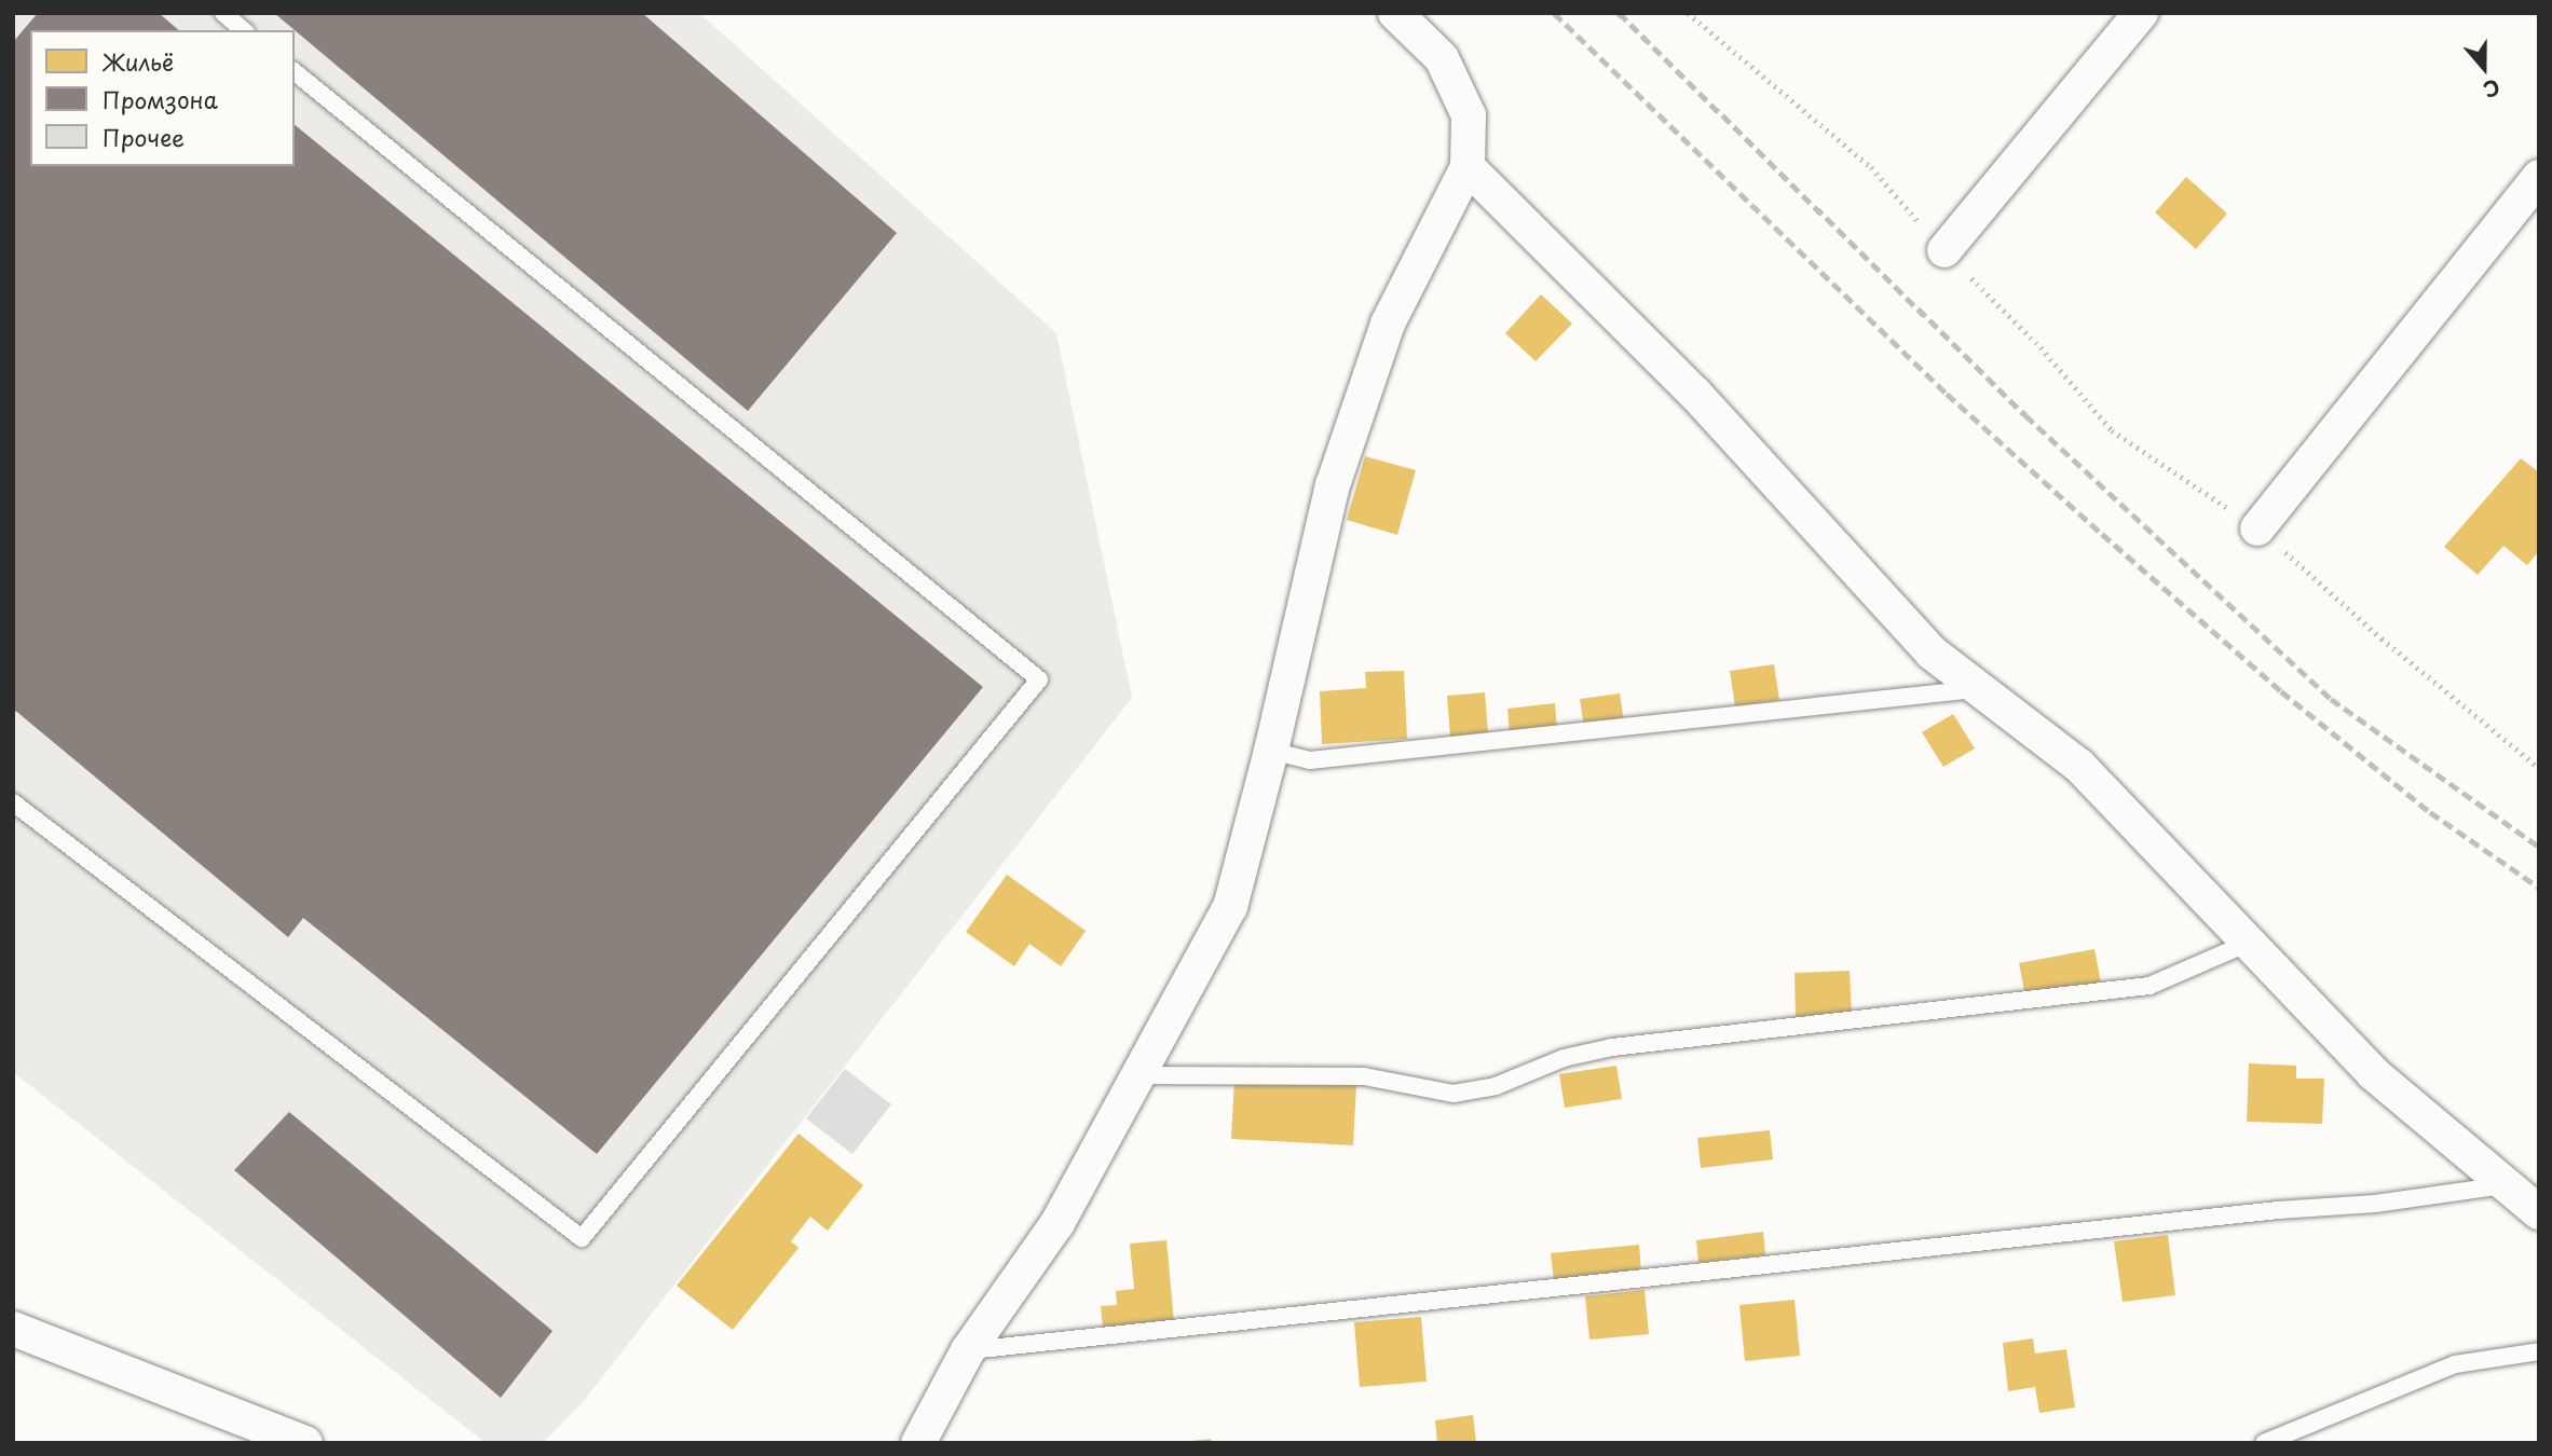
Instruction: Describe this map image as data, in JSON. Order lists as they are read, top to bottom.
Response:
{
  "legend": ["Жильё", "Промзона", "Прочее"],
  "north": "bottom"
}
